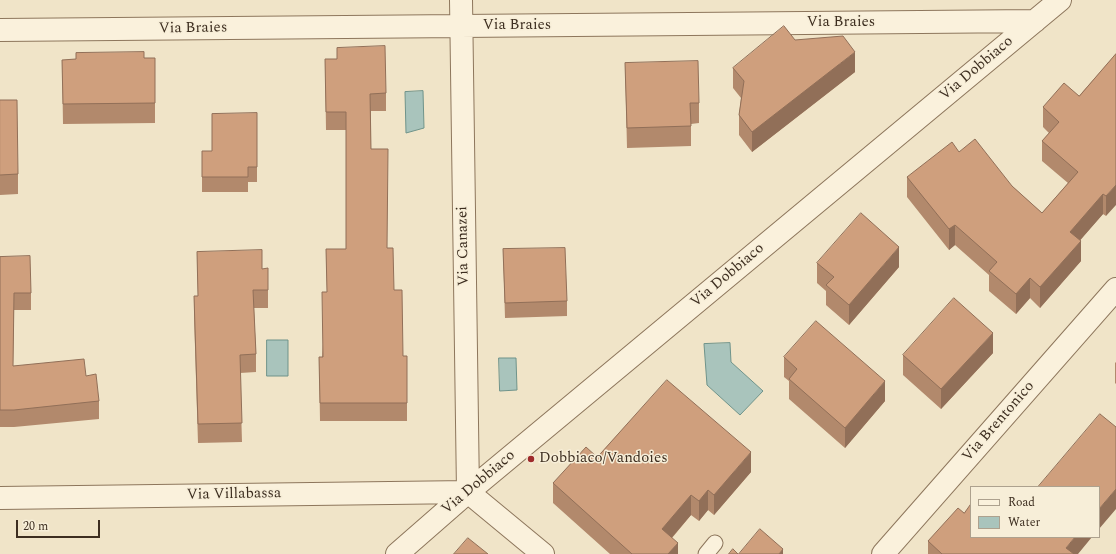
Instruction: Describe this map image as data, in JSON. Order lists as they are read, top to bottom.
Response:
{
  "streets": {
    "street": [
      "Via Braies",
      "Via Dobbiaco",
      "Via Canazei",
      "Via Brentonico",
      "Via Villabassa"
    ]
  },
  "crossings": [
    ["Via Braies", "Via Dobbiaco"],
    ["Via Braies", "Via Canazei"],
    ["Via Dobbiaco", "Via Canazei"],
    ["Via Dobbiaco", "Via Villabassa"],
    ["Via Canazei", "Via Villabassa"]
  ],
  "places": ["Dobbiaco/Vandoies"],
  "legend": ["Road", "Water"],
  "scale_bar": "20 m"
}
